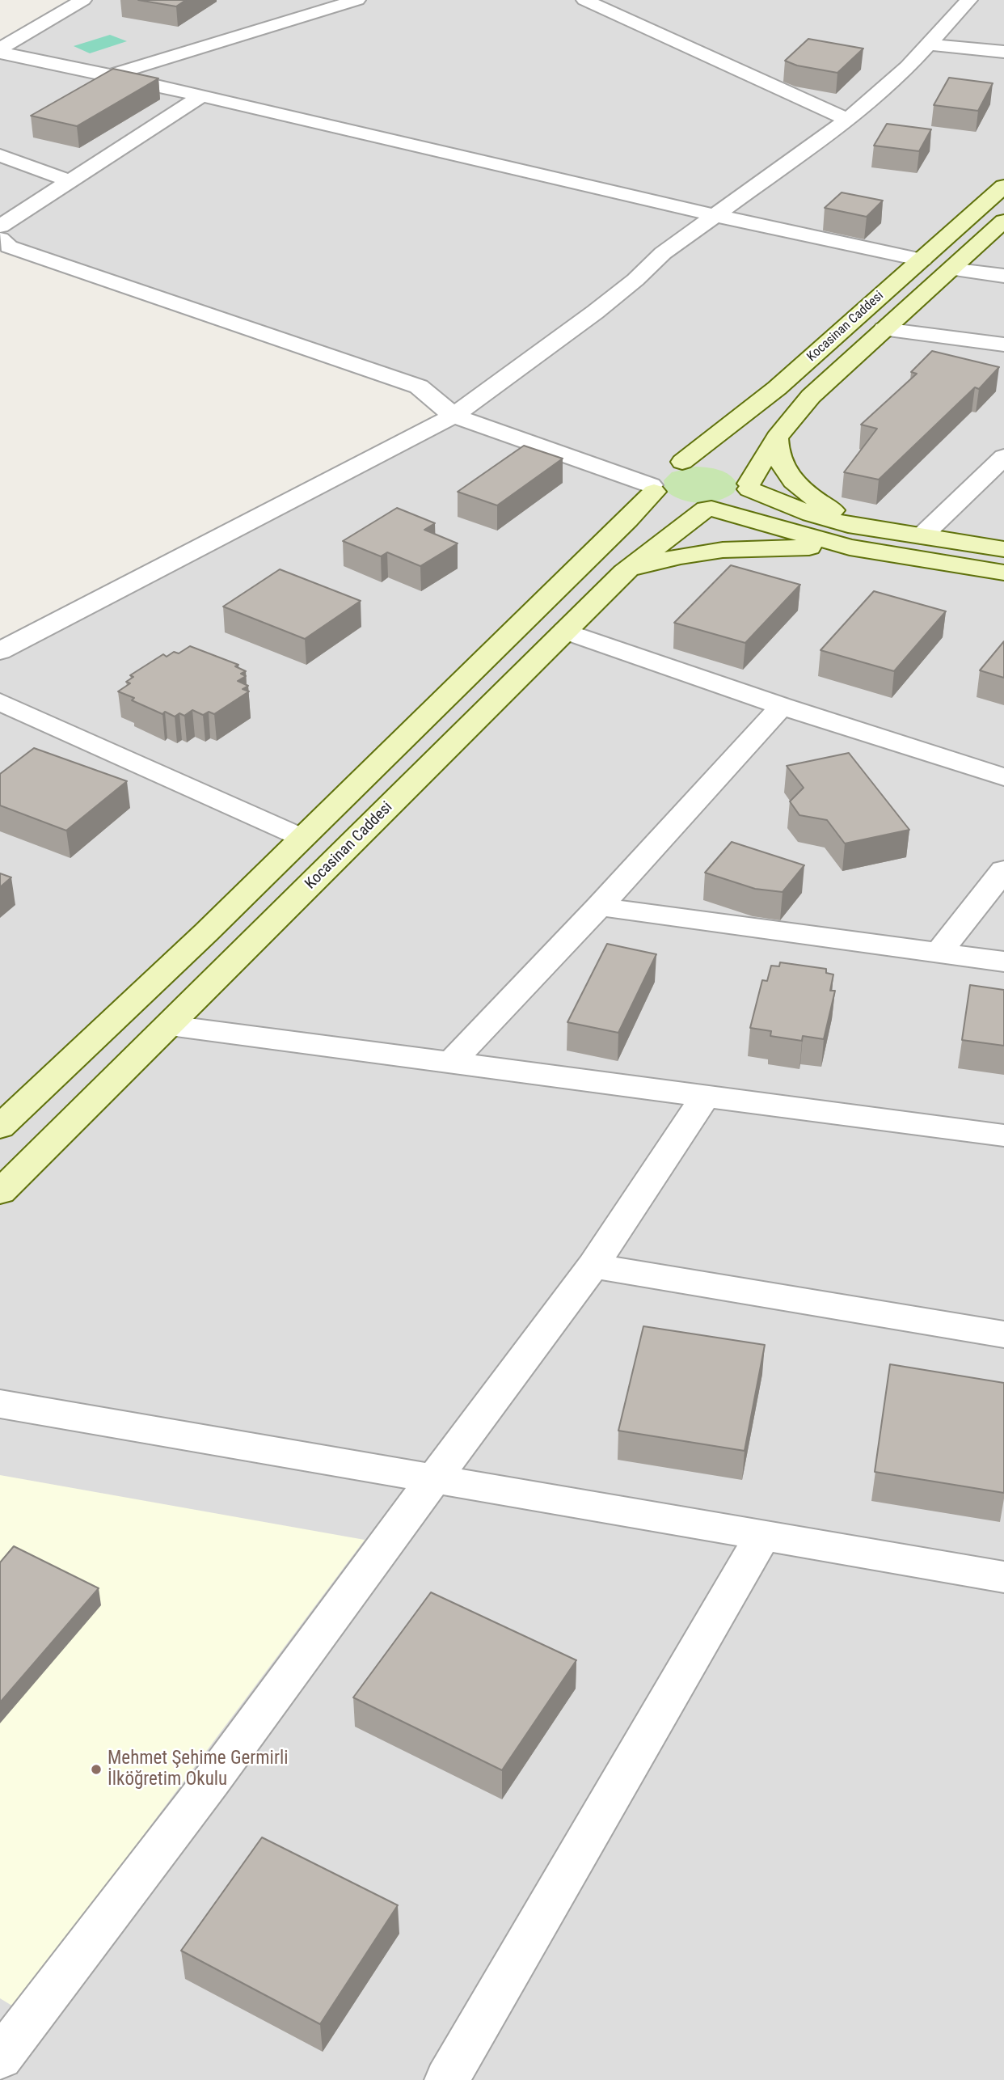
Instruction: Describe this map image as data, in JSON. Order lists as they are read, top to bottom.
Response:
{
  "streets": {
    "main road": ["Kocasinan Caddesi"]
  },
  "places": ["Mehmet Şehime Germirli İlköğretim Okulu"]
}
